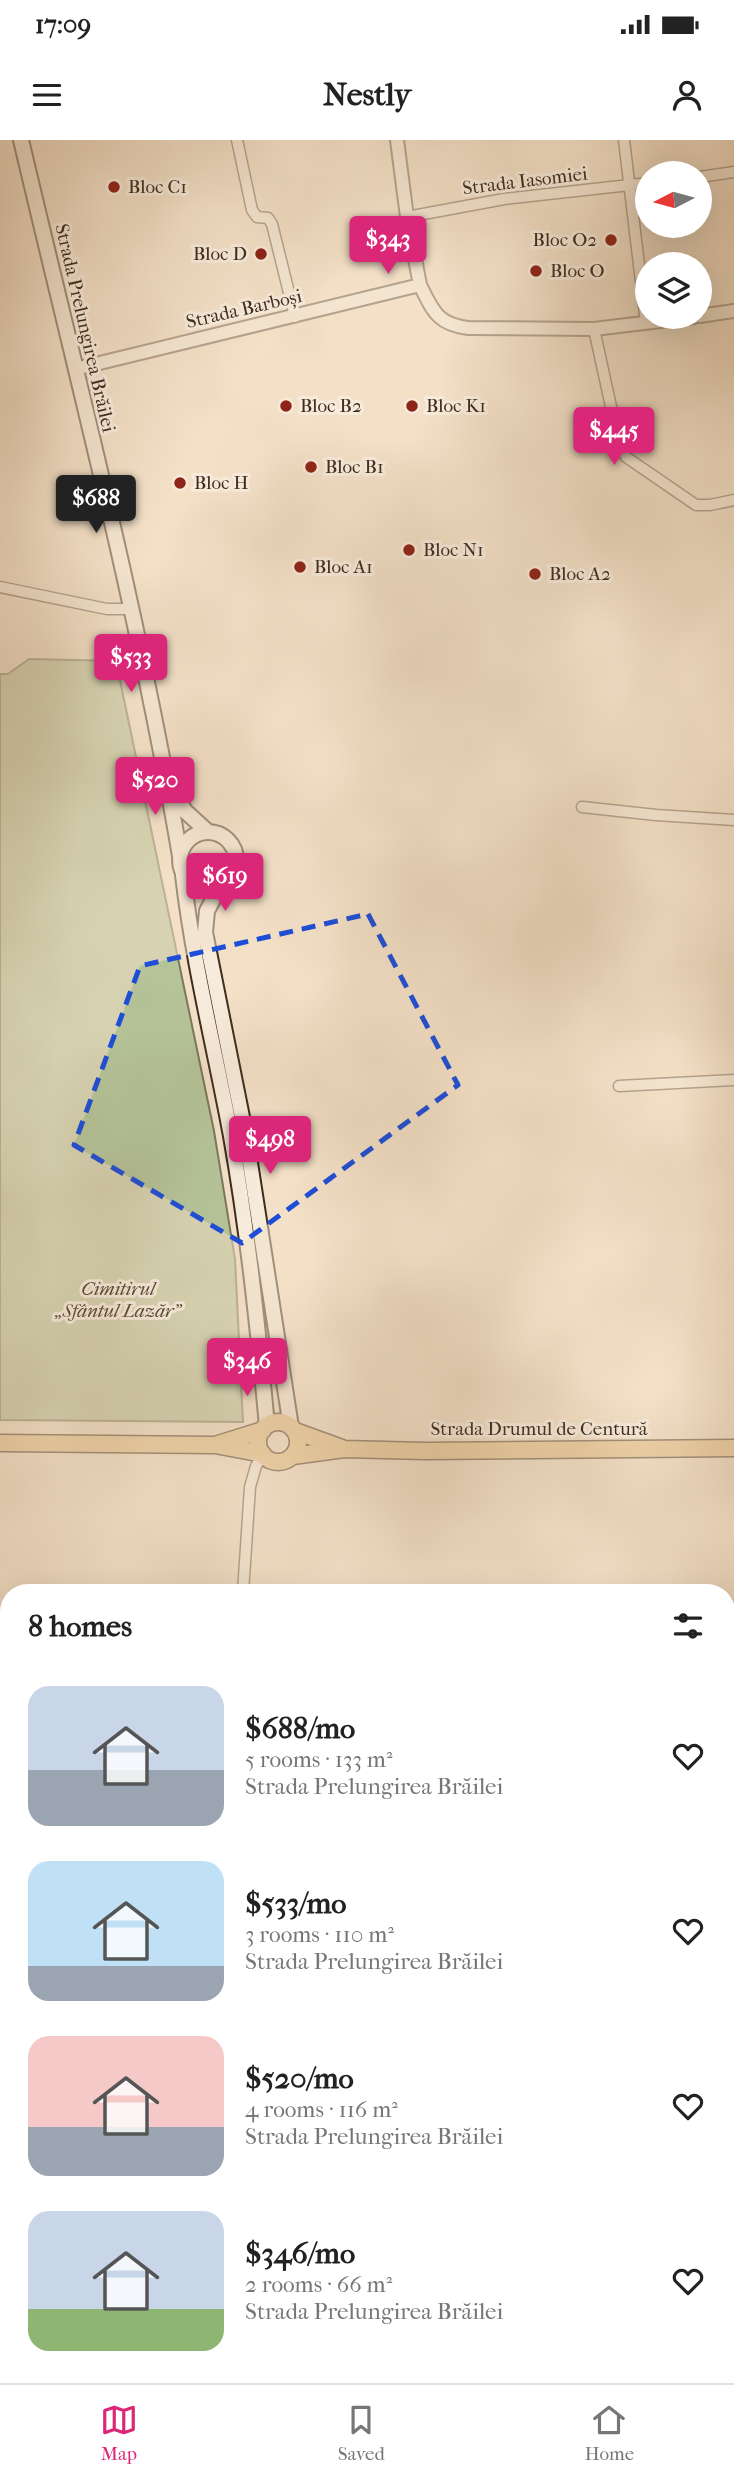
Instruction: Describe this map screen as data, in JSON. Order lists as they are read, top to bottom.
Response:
{
  "streets": {
    "highway": ["Strada Drumul de Centură"],
    "main road": ["Strada Prelungirea Brăilei"],
    "street": ["Strada Iasomiei", "Strada Barboși"]
  },
  "crossings": [
    ["Strada Barboși", "Strada Prelungirea Brăilei"]
  ],
  "parks": ["Cimitirul „Sfântul Lazăr”"],
  "places": [
    "Bloc C1",
    "Bloc O2",
    "Bloc D",
    "Bloc O",
    "Bloc B2",
    "Bloc K1",
    "Bloc B1",
    "Bloc H",
    "Bloc N1",
    "Bloc A1",
    "Bloc A2"
  ],
  "north": "left",
  "page": {
    "status": "17:09",
    "header": "Nestly",
    "price": [
      "$343",
      "$445",
      "$688",
      "$533",
      "$520",
      "$619",
      "$498",
      "$346"
    ],
    "heading": "8 homes",
    "list": [
      {
        "name": "$688/mo",
        "note": "5 rooms · 133 m² · Strada Prelungirea Brăilei"
      },
      {
        "name": "$533/mo",
        "note": "3 rooms · 110 m² · Strada Prelungirea Brăilei"
      },
      {
        "name": "$520/mo",
        "note": "4 rooms · 116 m² · Strada Prelungirea Brăilei"
      },
      {
        "name": "$346/mo",
        "note": "2 rooms · 66 m² · Strada Prelungirea Brăilei"
      }
    ],
    "tabs": ["Map", "Saved", "Home"]
  }
}
